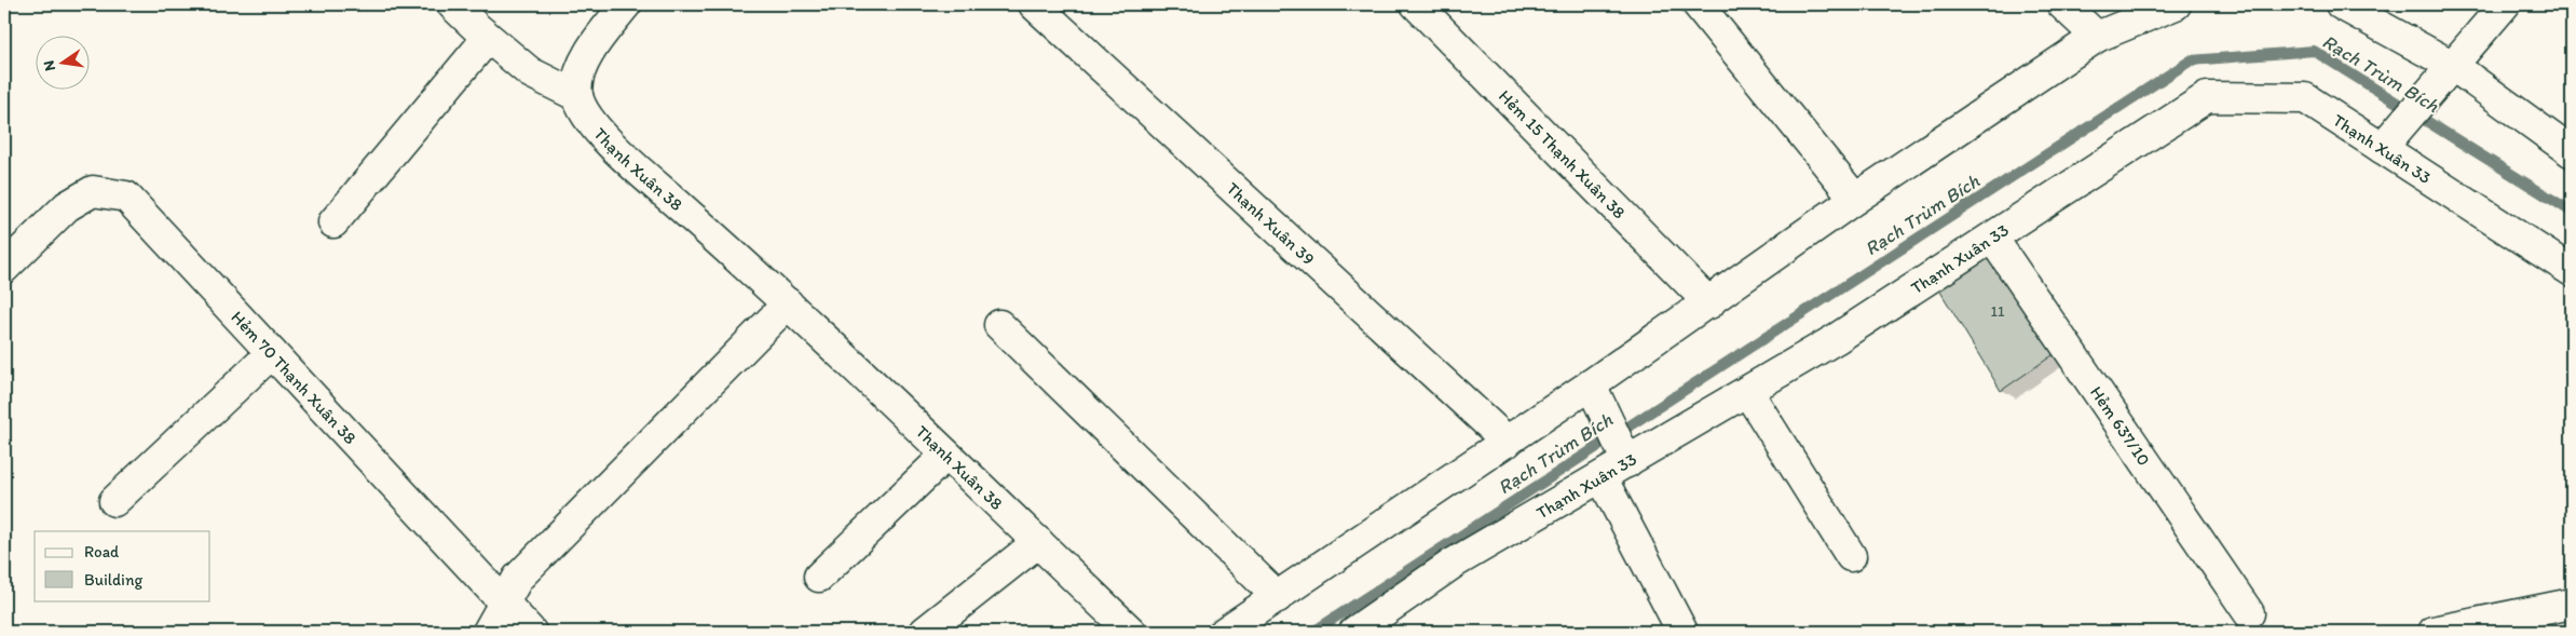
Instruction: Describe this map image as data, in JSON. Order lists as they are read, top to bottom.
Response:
{
  "streets": {
    "street": [
      "Thạnh Xuân 33",
      "Hẻm 15 Thạnh Xuân 38",
      "Thạnh Xuân 38",
      "Thạnh Xuân 39",
      "Hẻm 70 Thạnh Xuân 38",
      "Hẻm 637/10"
    ]
  },
  "crossings": [
    ["Thạnh Xuân 33", "Hẻm 637/10"]
  ],
  "water": ["Rạch Trùm Bích"],
  "house_numbers": ["11"],
  "legend": ["Road", "Building"],
  "north": "left"
}
